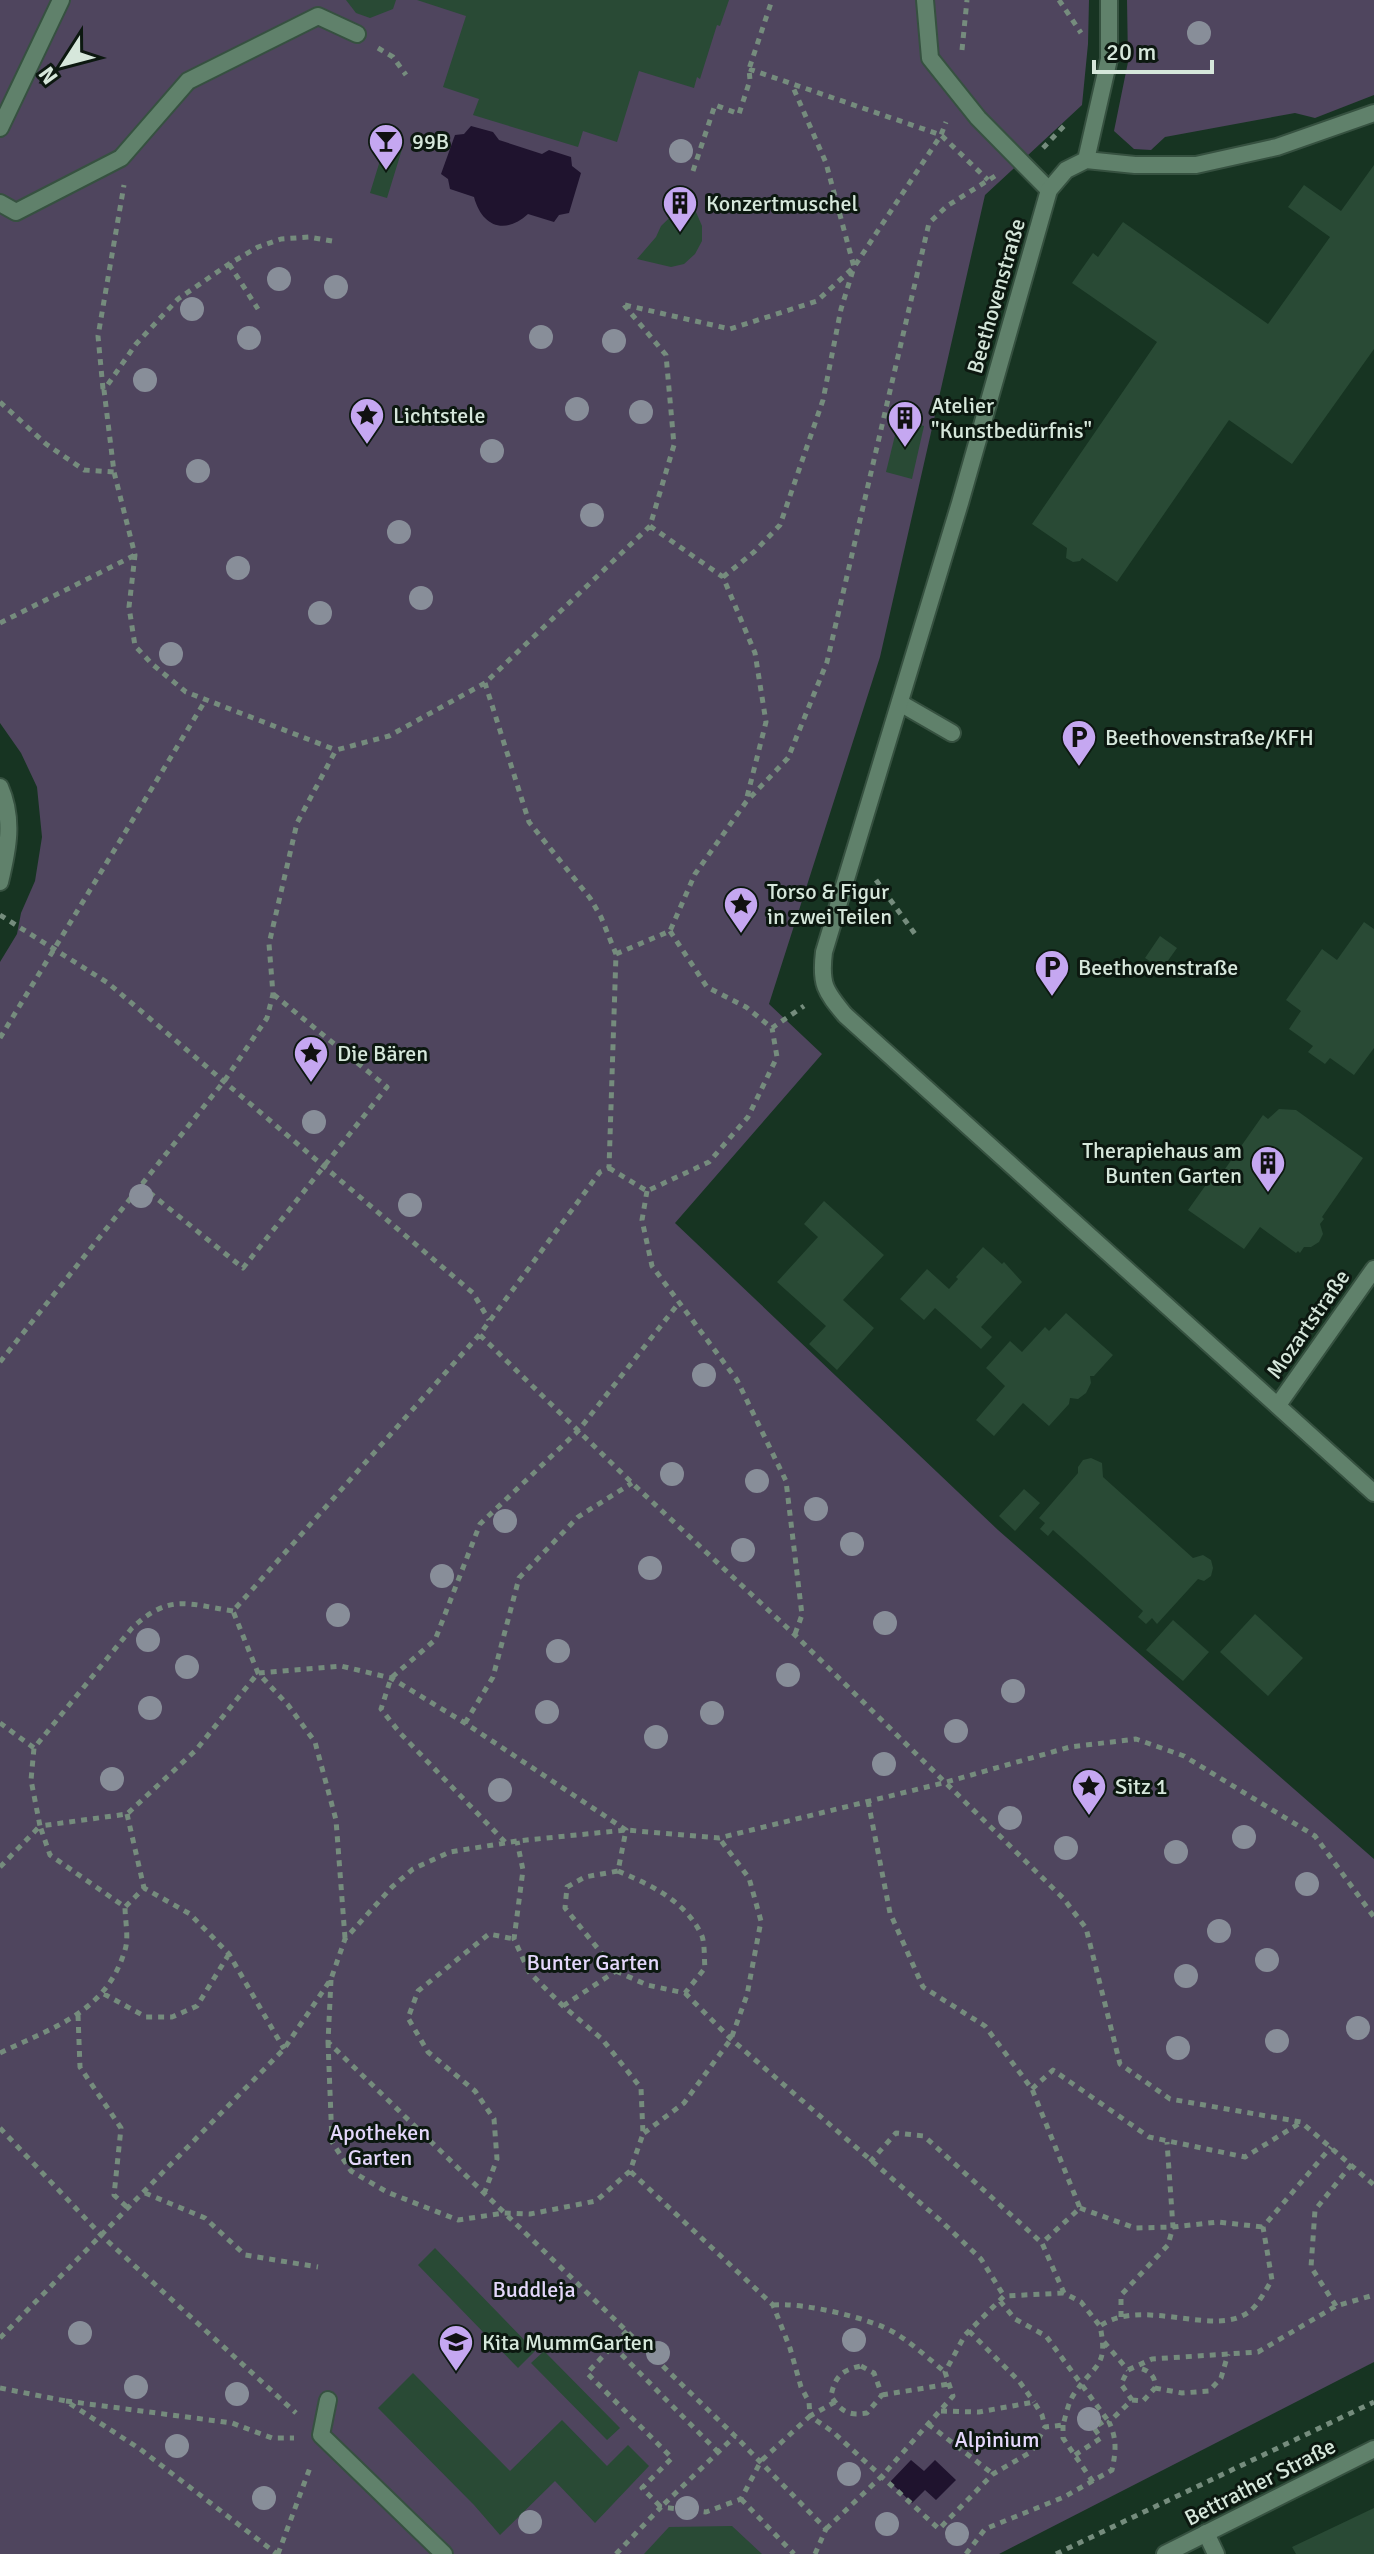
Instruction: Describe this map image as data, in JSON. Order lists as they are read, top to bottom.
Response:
{
  "streets": {
    "street": ["Beethovenstraße", "Mozartstraße", "Bettrather Straße"]
  },
  "parks": [
    "Bunter Garten",
    "Apotheken Garten",
    "Buddleja",
    "Alpinium"
  ],
  "places": {
    "bar": ["99B"],
    "building": ["Konzertmuschel", "Atelier \"Kunstbedürfnis\"", "Therapiehaus am Bunten Garten"],
    "place": [
      "Lichtstele",
      "Torso & Figur in zwei Teilen",
      "Die Bären",
      "Sitz 1"
    ],
    "parking": ["Beethovenstraße/KFH", "Beethovenstraße"],
    "school or university": ["Kita MummGarten"]
  },
  "scale_bar": "20 m",
  "north": "bottom left"
}
